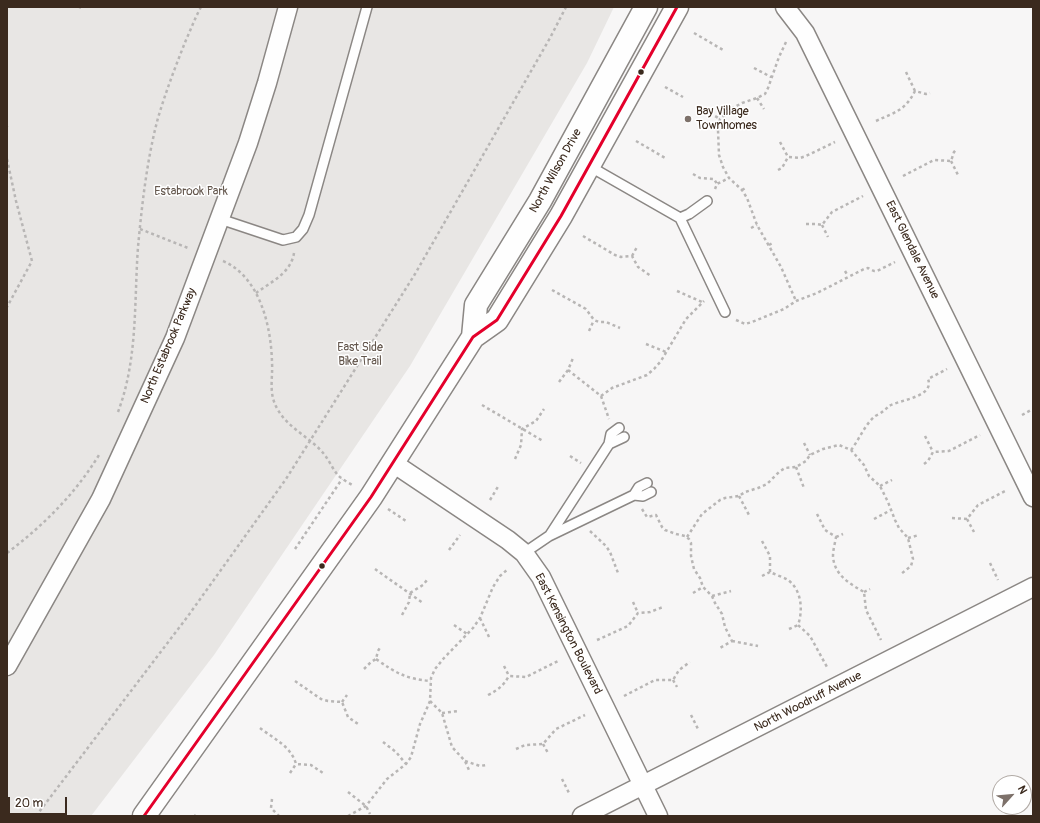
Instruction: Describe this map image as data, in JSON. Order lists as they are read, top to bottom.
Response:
{
  "streets": {
    "street": [
      "North Wilson Drive",
      "East Glendale Avenue",
      "North Estabrook Parkway",
      "East Kensington Boulevard",
      "North Woodruff Avenue"
    ]
  },
  "crossings": [
    ["North Wilson Drive", "East Kensington Boulevard"],
    ["East Kensington Boulevard", "North Woodruff Avenue"]
  ],
  "parks": ["Estabrook Park", "East Side Bike Trail"],
  "places": ["Bay Village Townhomes"],
  "scale_bar": "20 m",
  "north": "top right"
}
